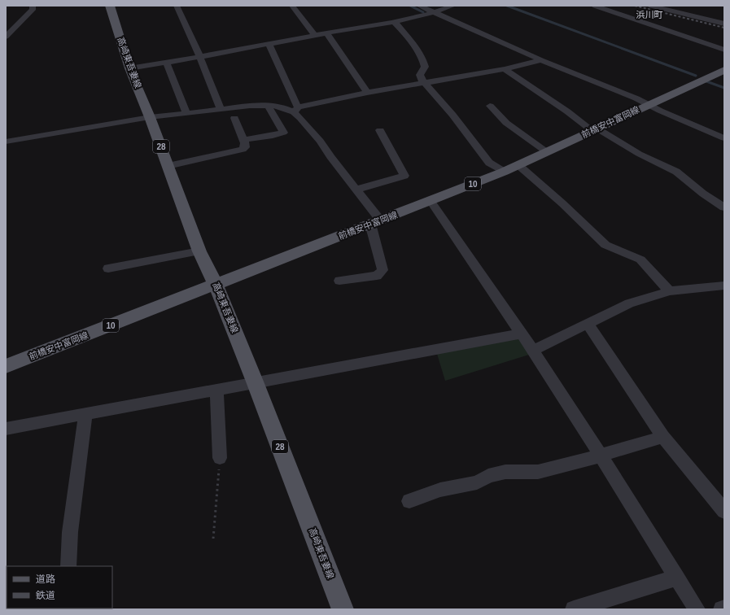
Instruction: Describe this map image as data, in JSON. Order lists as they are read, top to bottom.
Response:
{
  "streets": {
    "main road": [
      "高崎東吾妻線",
      "前橋安中富岡線",
      "28",
      "10"
    ]
  },
  "crossings": [
    ["高崎東吾妻線", "前橋安中富岡線"]
  ],
  "districts": ["浜川町"],
  "legend": ["道路", "鉄道"]
}
